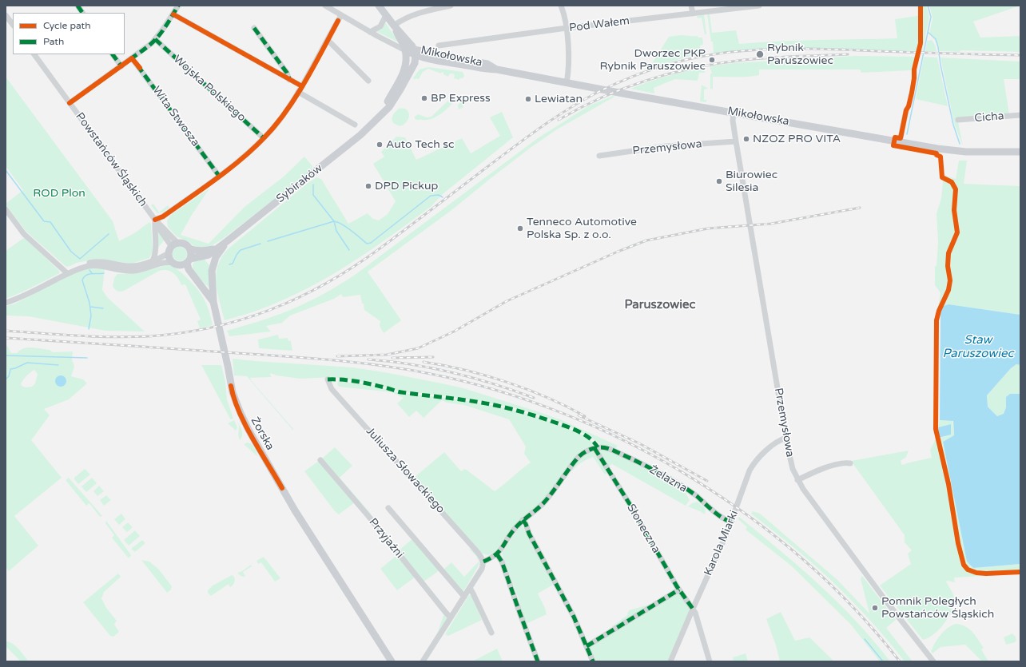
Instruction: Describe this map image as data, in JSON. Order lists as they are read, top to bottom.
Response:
{
  "streets": {
    "main road": ["Mikołowska", "Sybiraków", "Żorska"],
    "street": [
      "Pod Wałem",
      "Wojska Polskiego",
      "Wita Stwosza",
      "Cicha",
      "Przemysłowa",
      "Powstańców Śląskich",
      "Juliusza Słowackiego",
      "Żelazna",
      "Słoneczna",
      "Przyjaźni",
      "Karola Miarki"
    ]
  },
  "crossings": [
    ["Mikołowska", "Przemysłowa"],
    ["Mikołowska", "Sybiraków"],
    ["Przemysłowa", "Karola Miarki"],
    ["Powstańców Śląskich", "Sybiraków"],
    ["Powstańców Śląskich", "Żorska"],
    ["Sybiraków", "Żorska"],
    ["Żelazna", "Słoneczna"],
    ["Żelazna", "Karola Miarki"],
    ["Słoneczna", "Karola Miarki"]
  ],
  "districts": ["Paruszowiec"],
  "water": ["Staw Paruszowiec"],
  "parks": ["ROD Plon"],
  "places": [
    "Rybnik Paruszowiec",
    "Dworzec PKP Rybnik Paruszowiec",
    "BP Express",
    "Lewiatan",
    "NZOZ PRO VITA",
    "Auto Tech sc",
    "Biurowiec Silesia",
    "DPD Pickup",
    "Tenneco Automotive Polska Sp. z o.o.",
    "Pomnik Poległych Powstańców Śląskich"
  ],
  "legend": ["Cycle path", "Path"]
}
